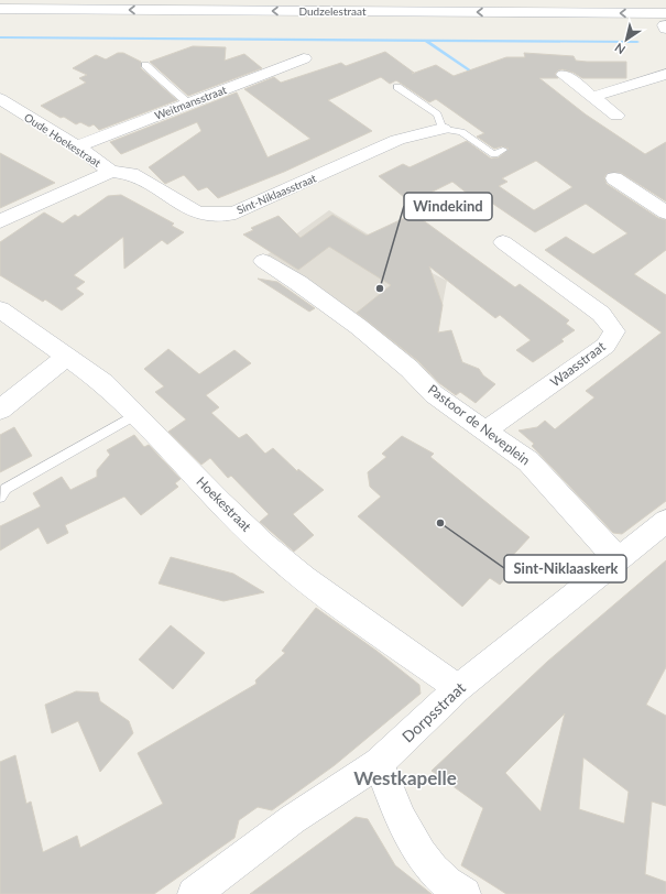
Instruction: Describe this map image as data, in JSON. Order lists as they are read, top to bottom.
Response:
{
  "streets": {
    "street": [
      "Dudzelestraat",
      "Weitmansstraat",
      "Oude Hoekestraat",
      "Sint-Niklaasstraat",
      "Waasstraat",
      "Pastoor de Neveplein",
      "Hoekestraat",
      "Dorpsstraat"
    ]
  },
  "crossings": [
    ["Weitmansstraat", "Oude Hoekestraat"],
    ["Oude Hoekestraat", "Sint-Niklaasstraat"],
    ["Waasstraat", "Pastoor de Neveplein"],
    ["Pastoor de Neveplein", "Dorpsstraat"],
    ["Hoekestraat", "Dorpsstraat"]
  ],
  "districts": ["Westkapelle"],
  "places": ["Windekind", "Sint-Niklaaskerk"],
  "north": "bottom left"
}
